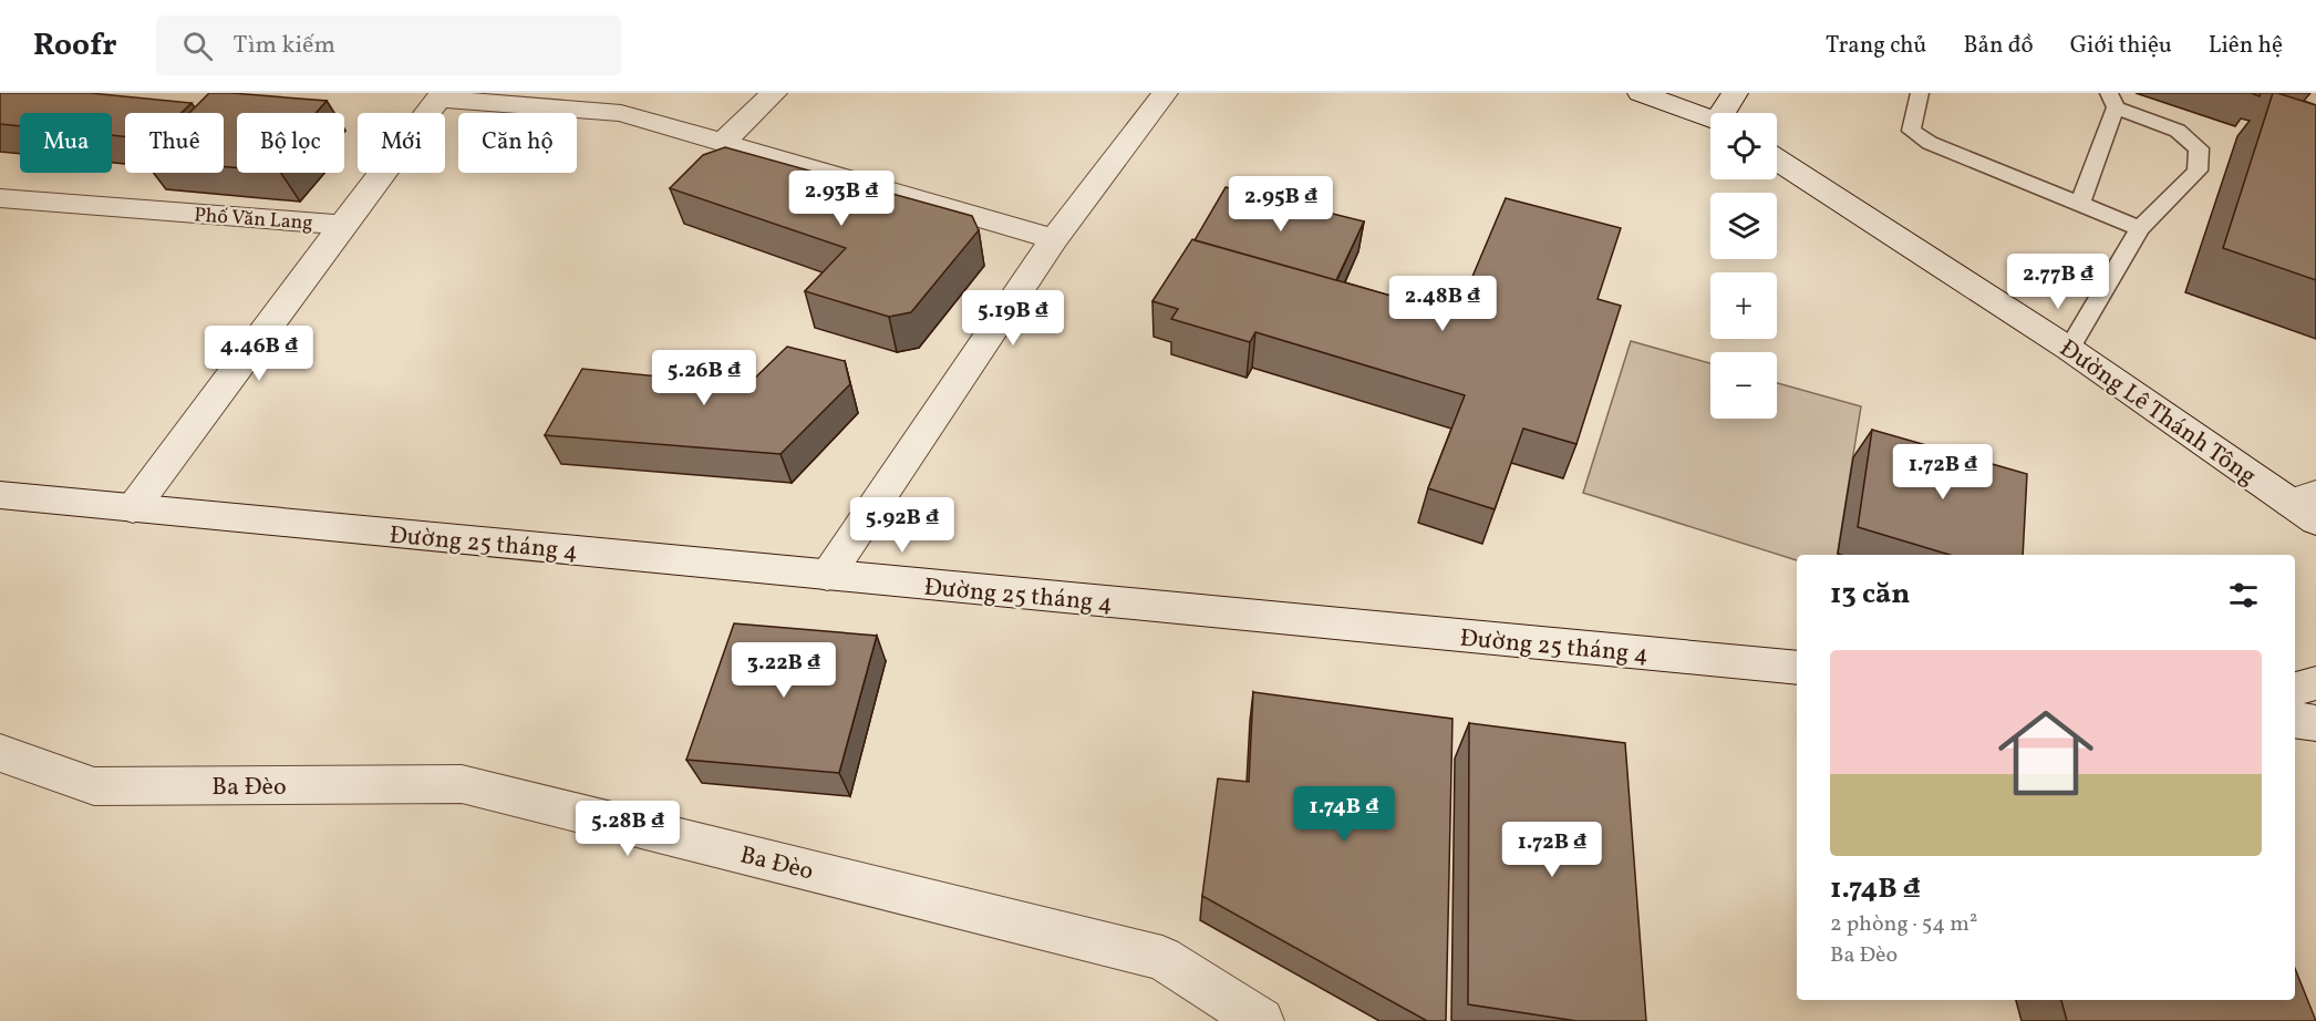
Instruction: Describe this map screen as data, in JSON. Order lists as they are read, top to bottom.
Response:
{
  "streets": {
    "street": [
      "Phố Văn Lang",
      "Đường Lê Thánh Tông",
      "Đường 25 tháng 4",
      "Ba Đèo"
    ]
  },
  "page": {
    "header": "Roofr",
    "search": "Tìm kiếm",
    "nav": [
      "Trang chủ",
      "Bản đồ",
      "Giới thiệu",
      "Liên hệ"
    ],
    "map_buttons": ["+", "−"],
    "chip": [
      "Mua",
      "Thuê",
      "Bộ lọc",
      "Mới",
      "Căn hộ"
    ],
    "price": [
      "2.93B ₫",
      "2.95B ₫",
      "2.77B ₫",
      "2.48B ₫",
      "5.19B ₫",
      "4.46B ₫",
      "5.26B ₫",
      "1.72B ₫",
      "5.92B ₫",
      "3.22B ₫",
      "1.74B ₫",
      "5.28B ₫",
      "1.72B ₫"
    ],
    "heading": "13 căn",
    "list": [
      {
        "name": "1.74B ₫",
        "note": "2 phòng · 54 m² · Ba Đèo"
      }
    ]
  }
}
